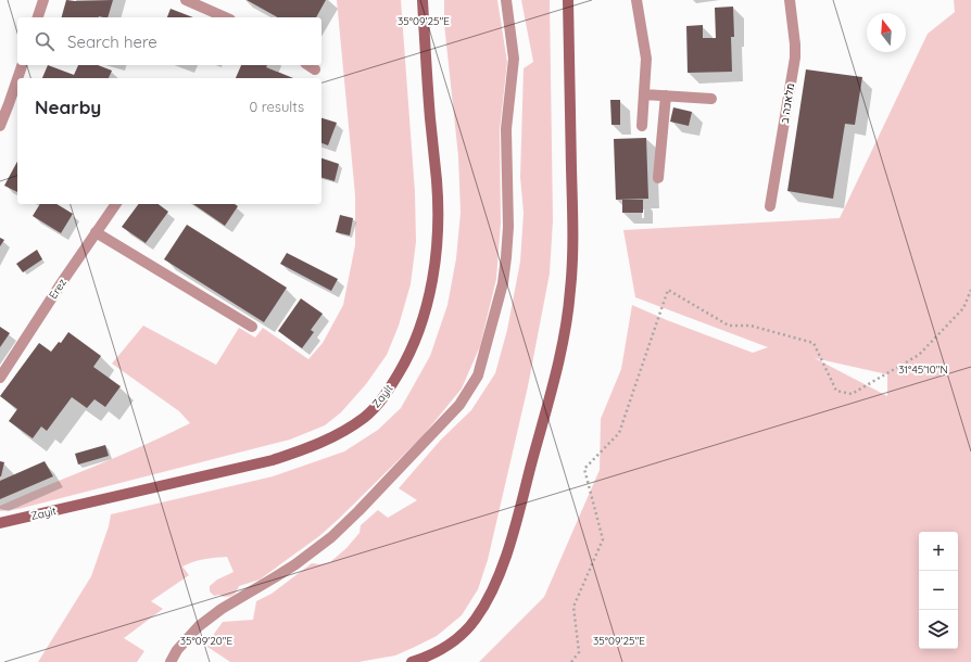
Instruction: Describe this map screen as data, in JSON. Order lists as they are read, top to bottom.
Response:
{
  "streets": {
    "street": ["מלאכה ב", "Erez", "Zayit"]
  },
  "north": "top",
  "page": {
    "search": "Search here",
    "heading": ["Nearby", "0 results"],
    "map_buttons": ["+", "−"]
  },
  "coordinates": ["35°09'25\"E", "31°45'10\"N", "35°09'20\"E"]
}
